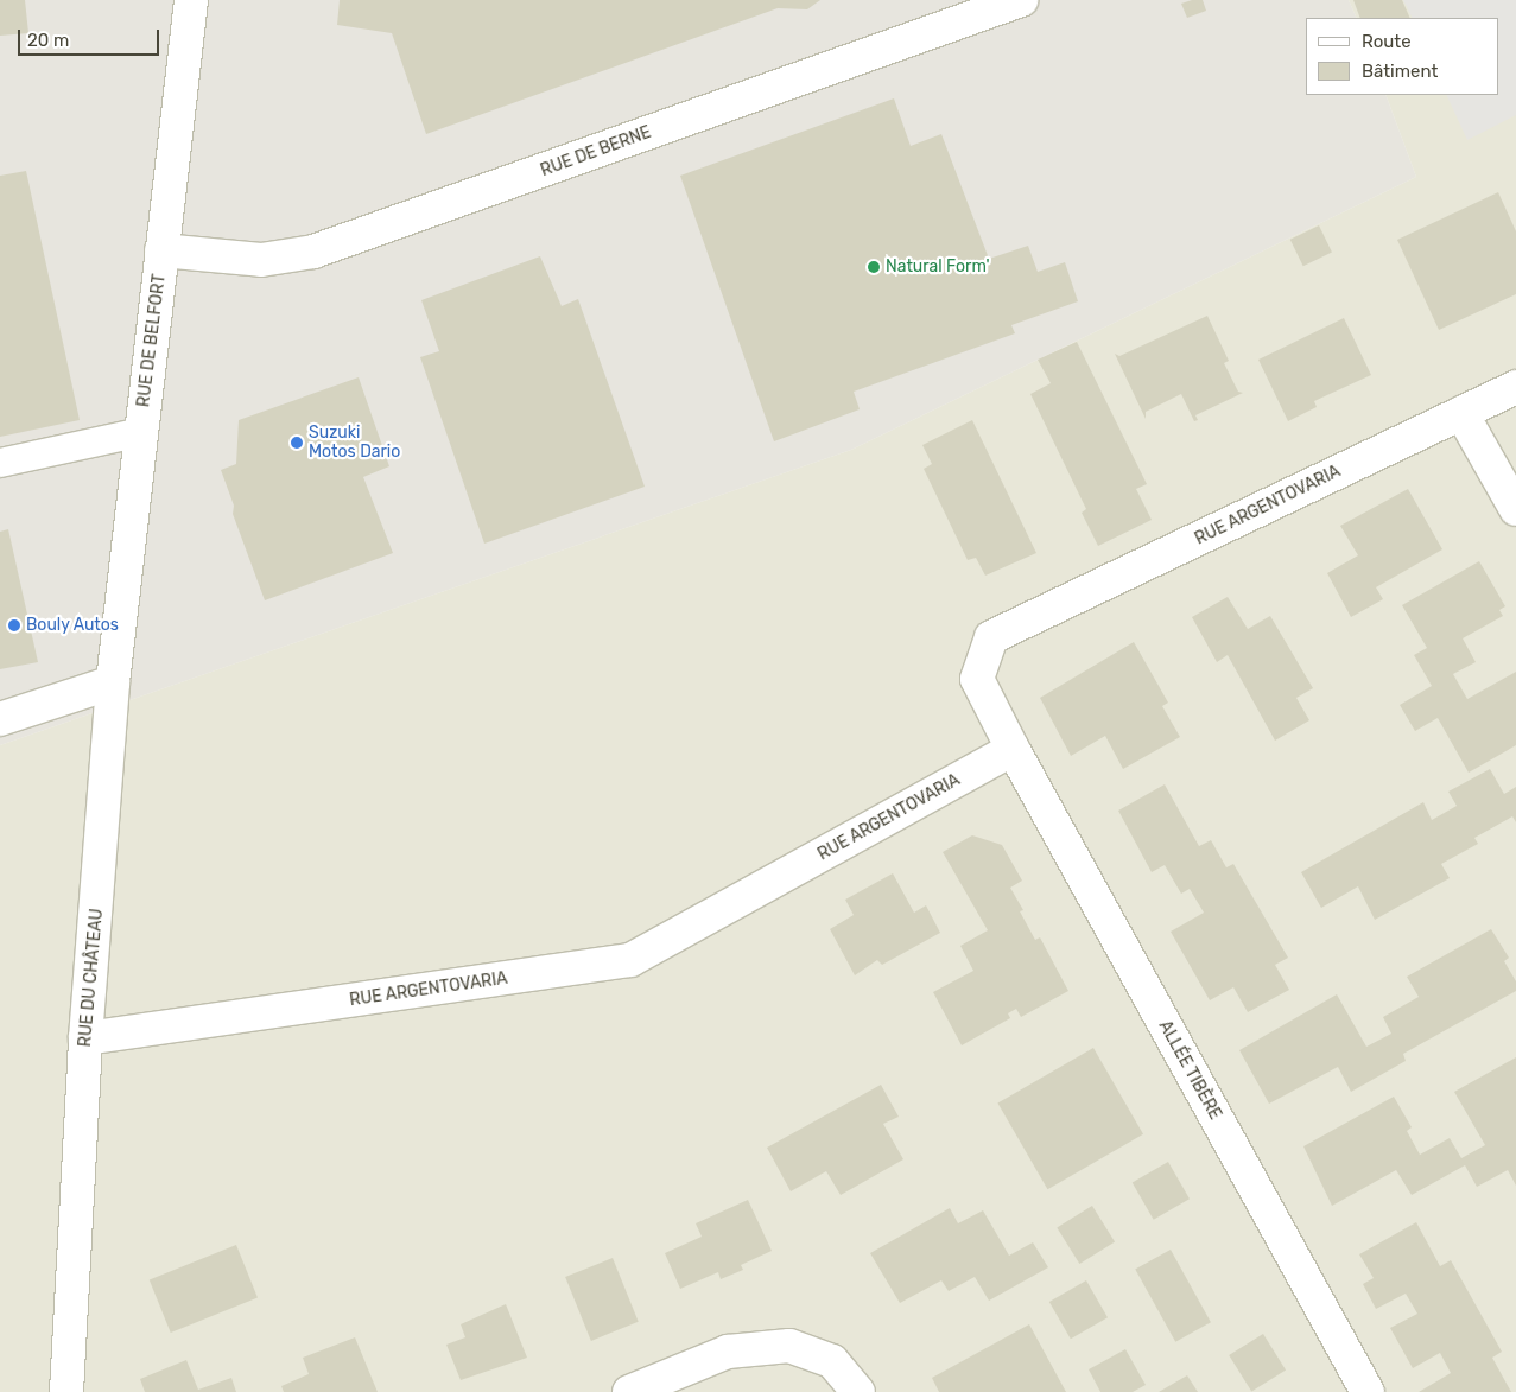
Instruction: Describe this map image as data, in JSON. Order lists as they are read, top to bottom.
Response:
{
  "streets": {
    "street": [
      "RUE DE BERNE",
      "RUE DE BELFORT",
      "RUE ARGENTOVARIA",
      "RUE DU CHÂTEAU",
      "ALLÉE TIBÈRE"
    ]
  },
  "crossings": [
    ["RUE DE BERNE", "RUE DE BELFORT"],
    ["RUE DE BELFORT", "RUE DU CHÂTEAU"],
    ["RUE ARGENTOVARIA", "RUE DU CHÂTEAU"],
    ["RUE ARGENTOVARIA", "ALLÉE TIBÈRE"]
  ],
  "places": ["Natural Form'", "Suzuki Motos Dario", "Bouly Autos"],
  "legend": ["Route", "Bâtiment"],
  "scale_bar": "20 m"
}
